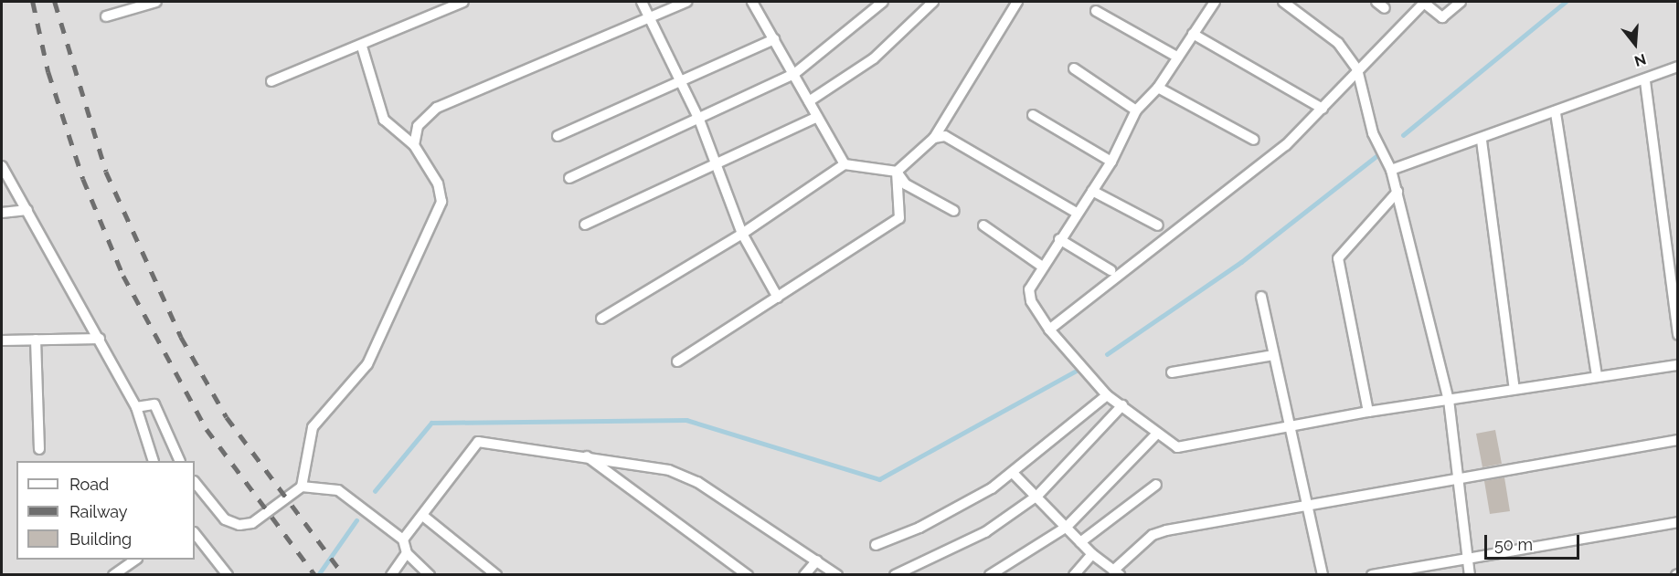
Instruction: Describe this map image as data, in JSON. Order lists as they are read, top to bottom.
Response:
{
  "legend": ["Road", "Railway", "Building"],
  "scale_bar": "50 m",
  "north": "bottom"
}
